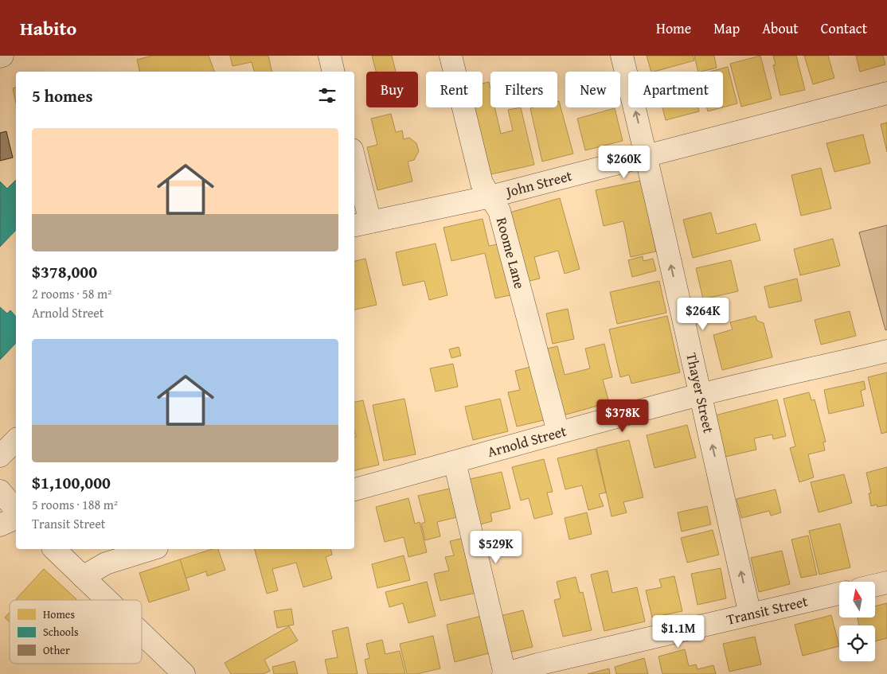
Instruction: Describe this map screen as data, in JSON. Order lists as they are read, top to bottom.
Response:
{
  "streets": {
    "street": [
      "John Street",
      "Roome Lane",
      "Thayer Street",
      "Arnold Street",
      "Transit Street"
    ]
  },
  "crossings": [
    ["John Street", "Roome Lane"],
    ["John Street", "Thayer Street"],
    ["Roome Lane", "Arnold Street"],
    ["Thayer Street", "Arnold Street"],
    ["Thayer Street", "Transit Street"]
  ],
  "one_way": ["Thayer Street"],
  "legend": ["Homes", "Schools", "Other"],
  "north": "top",
  "page": {
    "header": "Habito",
    "nav": [
      "Home",
      "Map",
      "About",
      "Contact"
    ],
    "chip": [
      "Buy",
      "Rent",
      "Filters",
      "New",
      "Apartment"
    ],
    "heading": "5 homes",
    "list": [
      {
        "name": "$378,000",
        "note": "2 rooms · 58 m² · Arnold Street"
      },
      {
        "name": "$1,100,000",
        "note": "5 rooms · 188 m² · Transit Street"
      }
    ],
    "price": [
      "$260K",
      "$264K",
      "$378K",
      "$529K",
      "$1.1M"
    ]
  }
}
